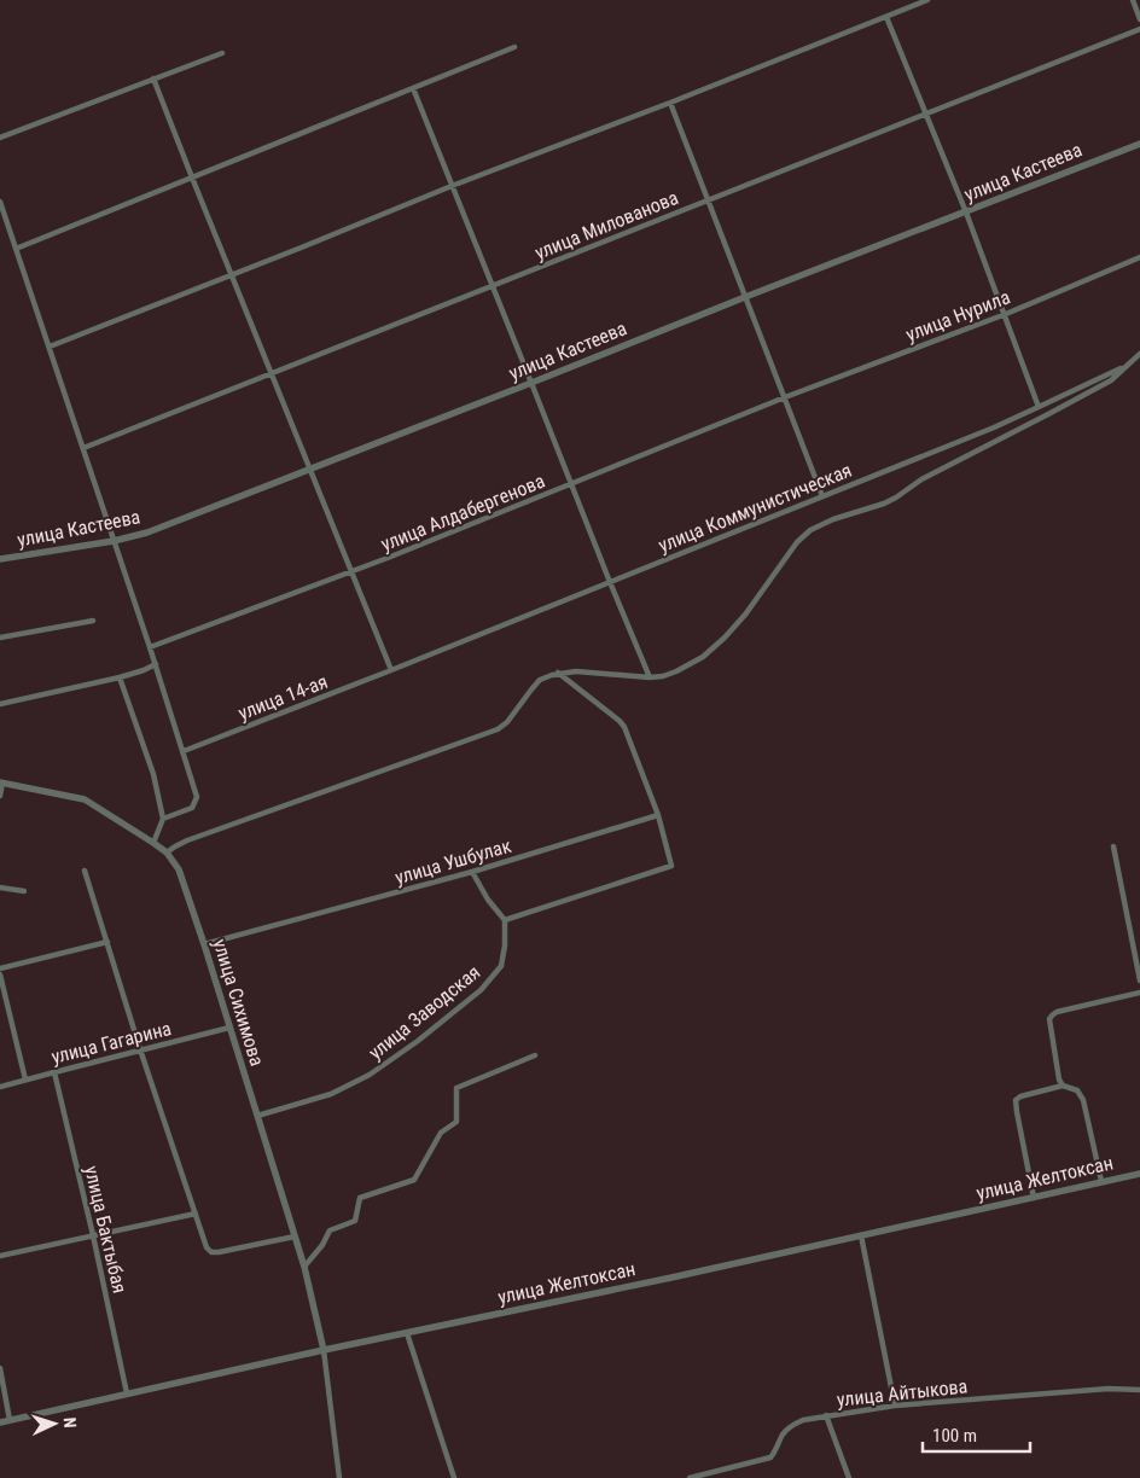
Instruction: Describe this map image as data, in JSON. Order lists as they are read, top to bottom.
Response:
{
  "streets": {
    "street": [
      "улица Кастеева",
      "улица Милованова",
      "улица Нурила",
      "улица Коммунистическая",
      "улица Алдабергенова",
      "улица 14-ая",
      "улица Ушбулак",
      "улица Сихимова",
      "улица Заводская",
      "улица Гагарина",
      "улица Желтоксан",
      "улица Бактыбая",
      "улица Айтыкова"
    ]
  },
  "crossings": [
    ["улица Нурила", "улица Алдабергенова"],
    ["улица Коммунистическая", "улица 14-ая"],
    ["улица Ушбулак", "улица Сихимова"],
    ["улица Сихимова", "улица Заводская"],
    ["улица Сихимова", "улица Гагарина"],
    ["улица Сихимова", "улица Желтоксан"],
    ["улица Гагарина", "улица Бактыбая"],
    ["улица Желтоксан", "улица Бактыбая"]
  ],
  "scale_bar": "100 m",
  "north": "right"
}
